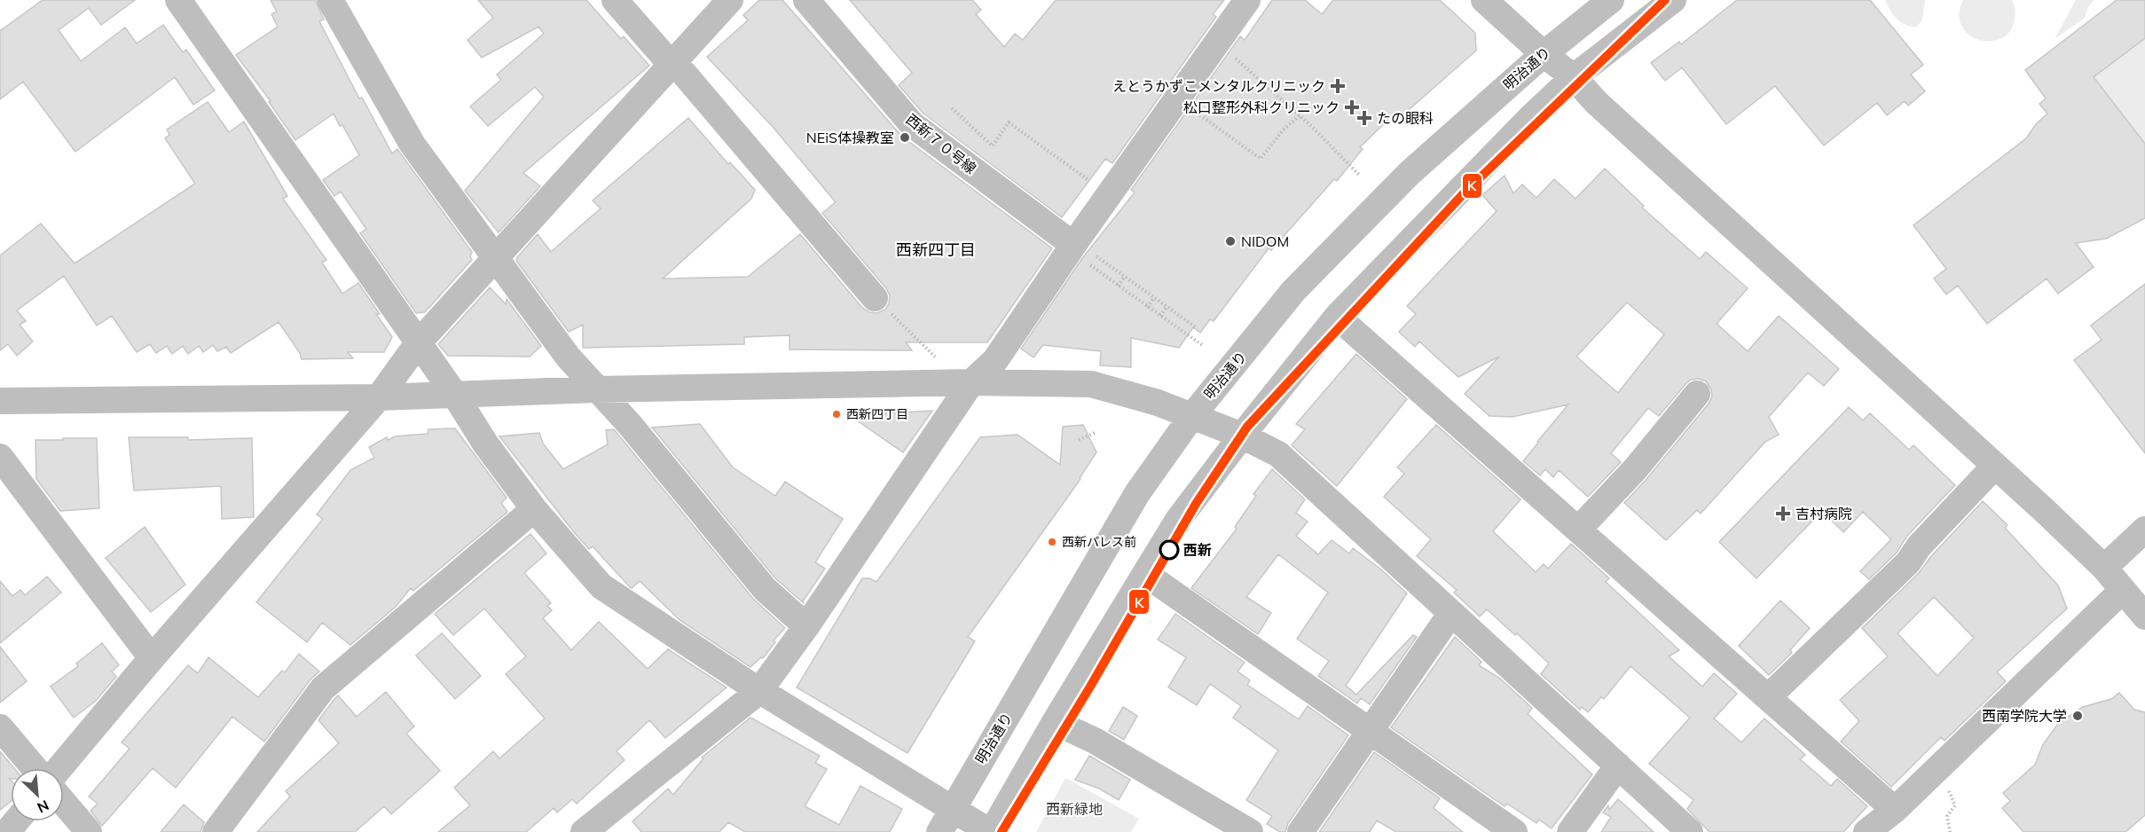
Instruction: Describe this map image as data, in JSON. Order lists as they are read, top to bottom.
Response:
{
  "streets": {
    "street": ["明治通り", "西新７０号線"]
  },
  "districts": ["西新四丁目"],
  "parks": ["西新緑地"],
  "places": {
    "health": [
      "えとうかずこメンタルクリニック",
      "松口整形外科クリニック",
      "たの眼科",
      "吉村病院"
    ],
    "other": [
      "NEiS体操教室",
      "NIDOM",
      "西新四丁目",
      "西新パレス前",
      "西新",
      "西南学院大学"
    ]
  },
  "lines": ["transit line K"],
  "north": "bottom right"
}
